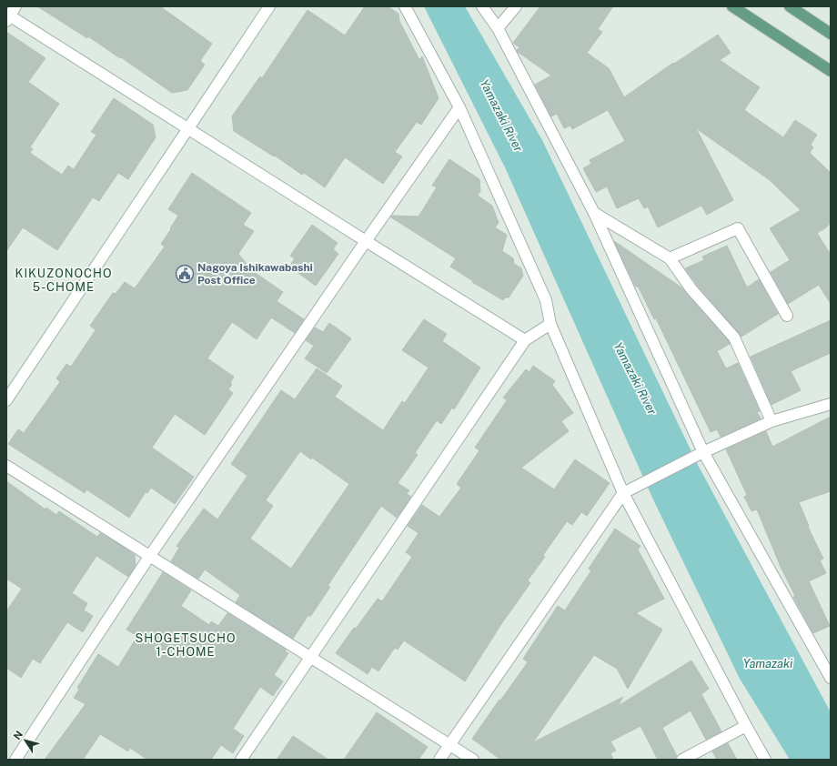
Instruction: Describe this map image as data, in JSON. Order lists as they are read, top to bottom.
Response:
{
  "districts": ["KIKUZONOCHO 5-CHOME", "SHOGETSUCHO 1-CHOME"],
  "water": ["Yamazaki River", "Yamazaki"],
  "places": {
    "public building": ["Nagoya Ishikawabashi Post Office"]
  },
  "north": "top left"
}
